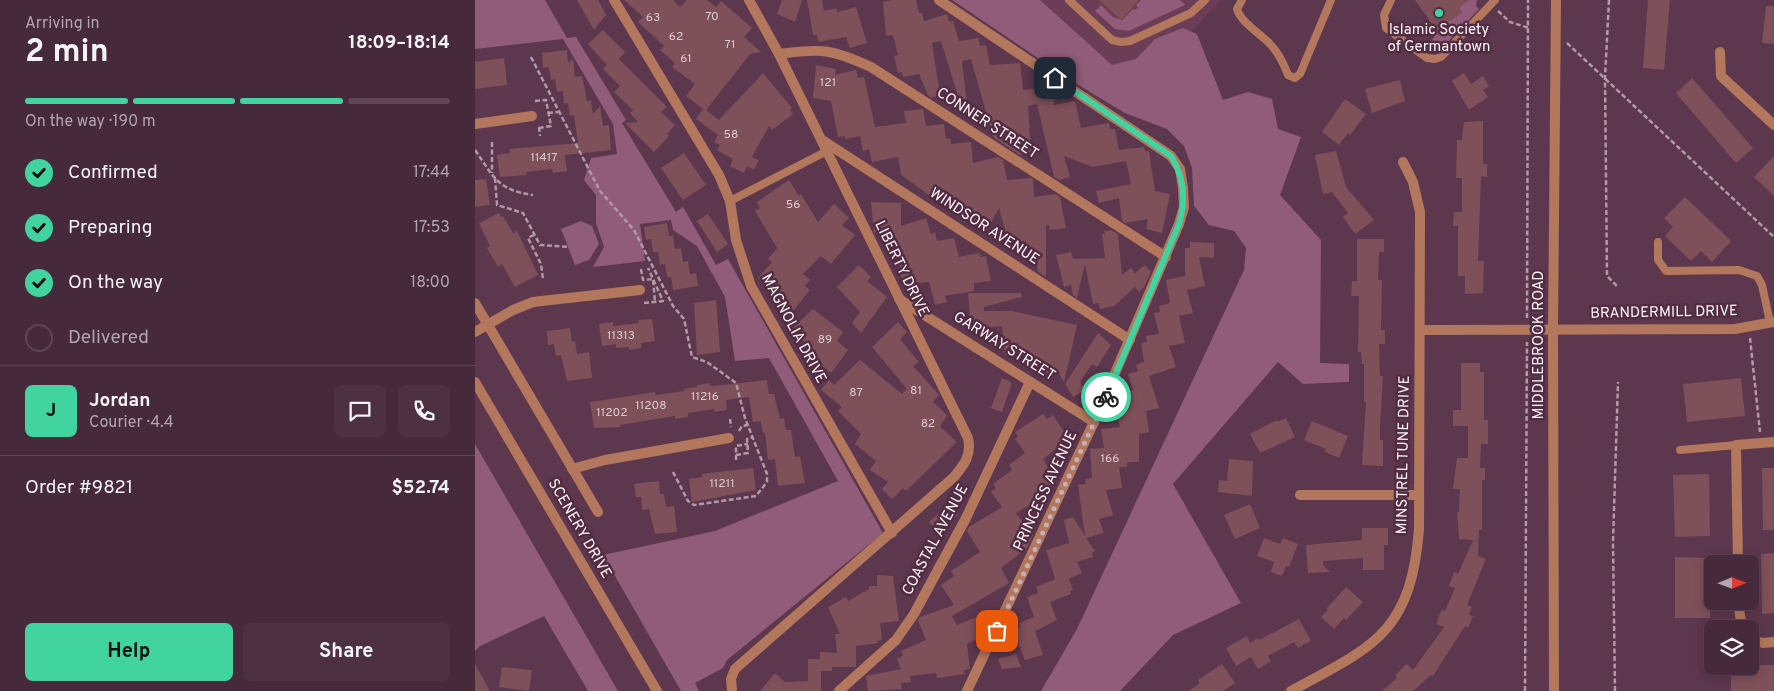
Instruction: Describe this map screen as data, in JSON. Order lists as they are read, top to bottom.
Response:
{
  "streets": {
    "street": [
      "CONNER STREET",
      "WINDSOR AVENUE",
      "LIBERTY DRIVE",
      "BRANDERMILL DRIVE",
      "MAGNOLIA DRIVE",
      "MIDDLEBROOK ROAD",
      "GARWAY STREET",
      "MINSTREL TUNE DRIVE",
      "PRINCESS AVENUE",
      "SCENERY DRIVE",
      "COASTAL AVENUE"
    ]
  },
  "crossings": [
    ["CONNER STREET", "LIBERTY DRIVE"],
    ["CONNER STREET", "PRINCESS AVENUE"],
    ["WINDSOR AVENUE", "LIBERTY DRIVE"],
    ["WINDSOR AVENUE", "PRINCESS AVENUE"],
    ["LIBERTY DRIVE", "MAGNOLIA DRIVE"],
    ["LIBERTY DRIVE", "GARWAY STREET"],
    ["BRANDERMILL DRIVE", "MIDDLEBROOK ROAD"],
    ["BRANDERMILL DRIVE", "MINSTREL TUNE DRIVE"],
    ["GARWAY STREET", "PRINCESS AVENUE"],
    ["GARWAY STREET", "COASTAL AVENUE"]
  ],
  "places": ["Islamic Society of Germantown"],
  "house_numbers": [
    "70",
    "63",
    "62",
    "71",
    "61",
    "121",
    "58",
    "11417",
    "56",
    "11313",
    "89",
    "81",
    "87",
    "11216",
    "11208",
    "11202",
    "82",
    "166",
    "11211"
  ],
  "north": "right",
  "page": {
    "heading": ["2 min", "Arriving in", "18:09–18:14"],
    "panel": [
      "Jordan",
      "Courier · 4.4",
      "Order #9821",
      "$52.74"
    ],
    "bar": "On the way · 190 m",
    "list": [
      ["Confirmed", "17:44"],
      ["Preparing", "17:53"],
      ["On the way", "18:00"],
      "Delivered"
    ],
    "round": "J",
    "buttons": ["Help", "Share"]
  }
}
